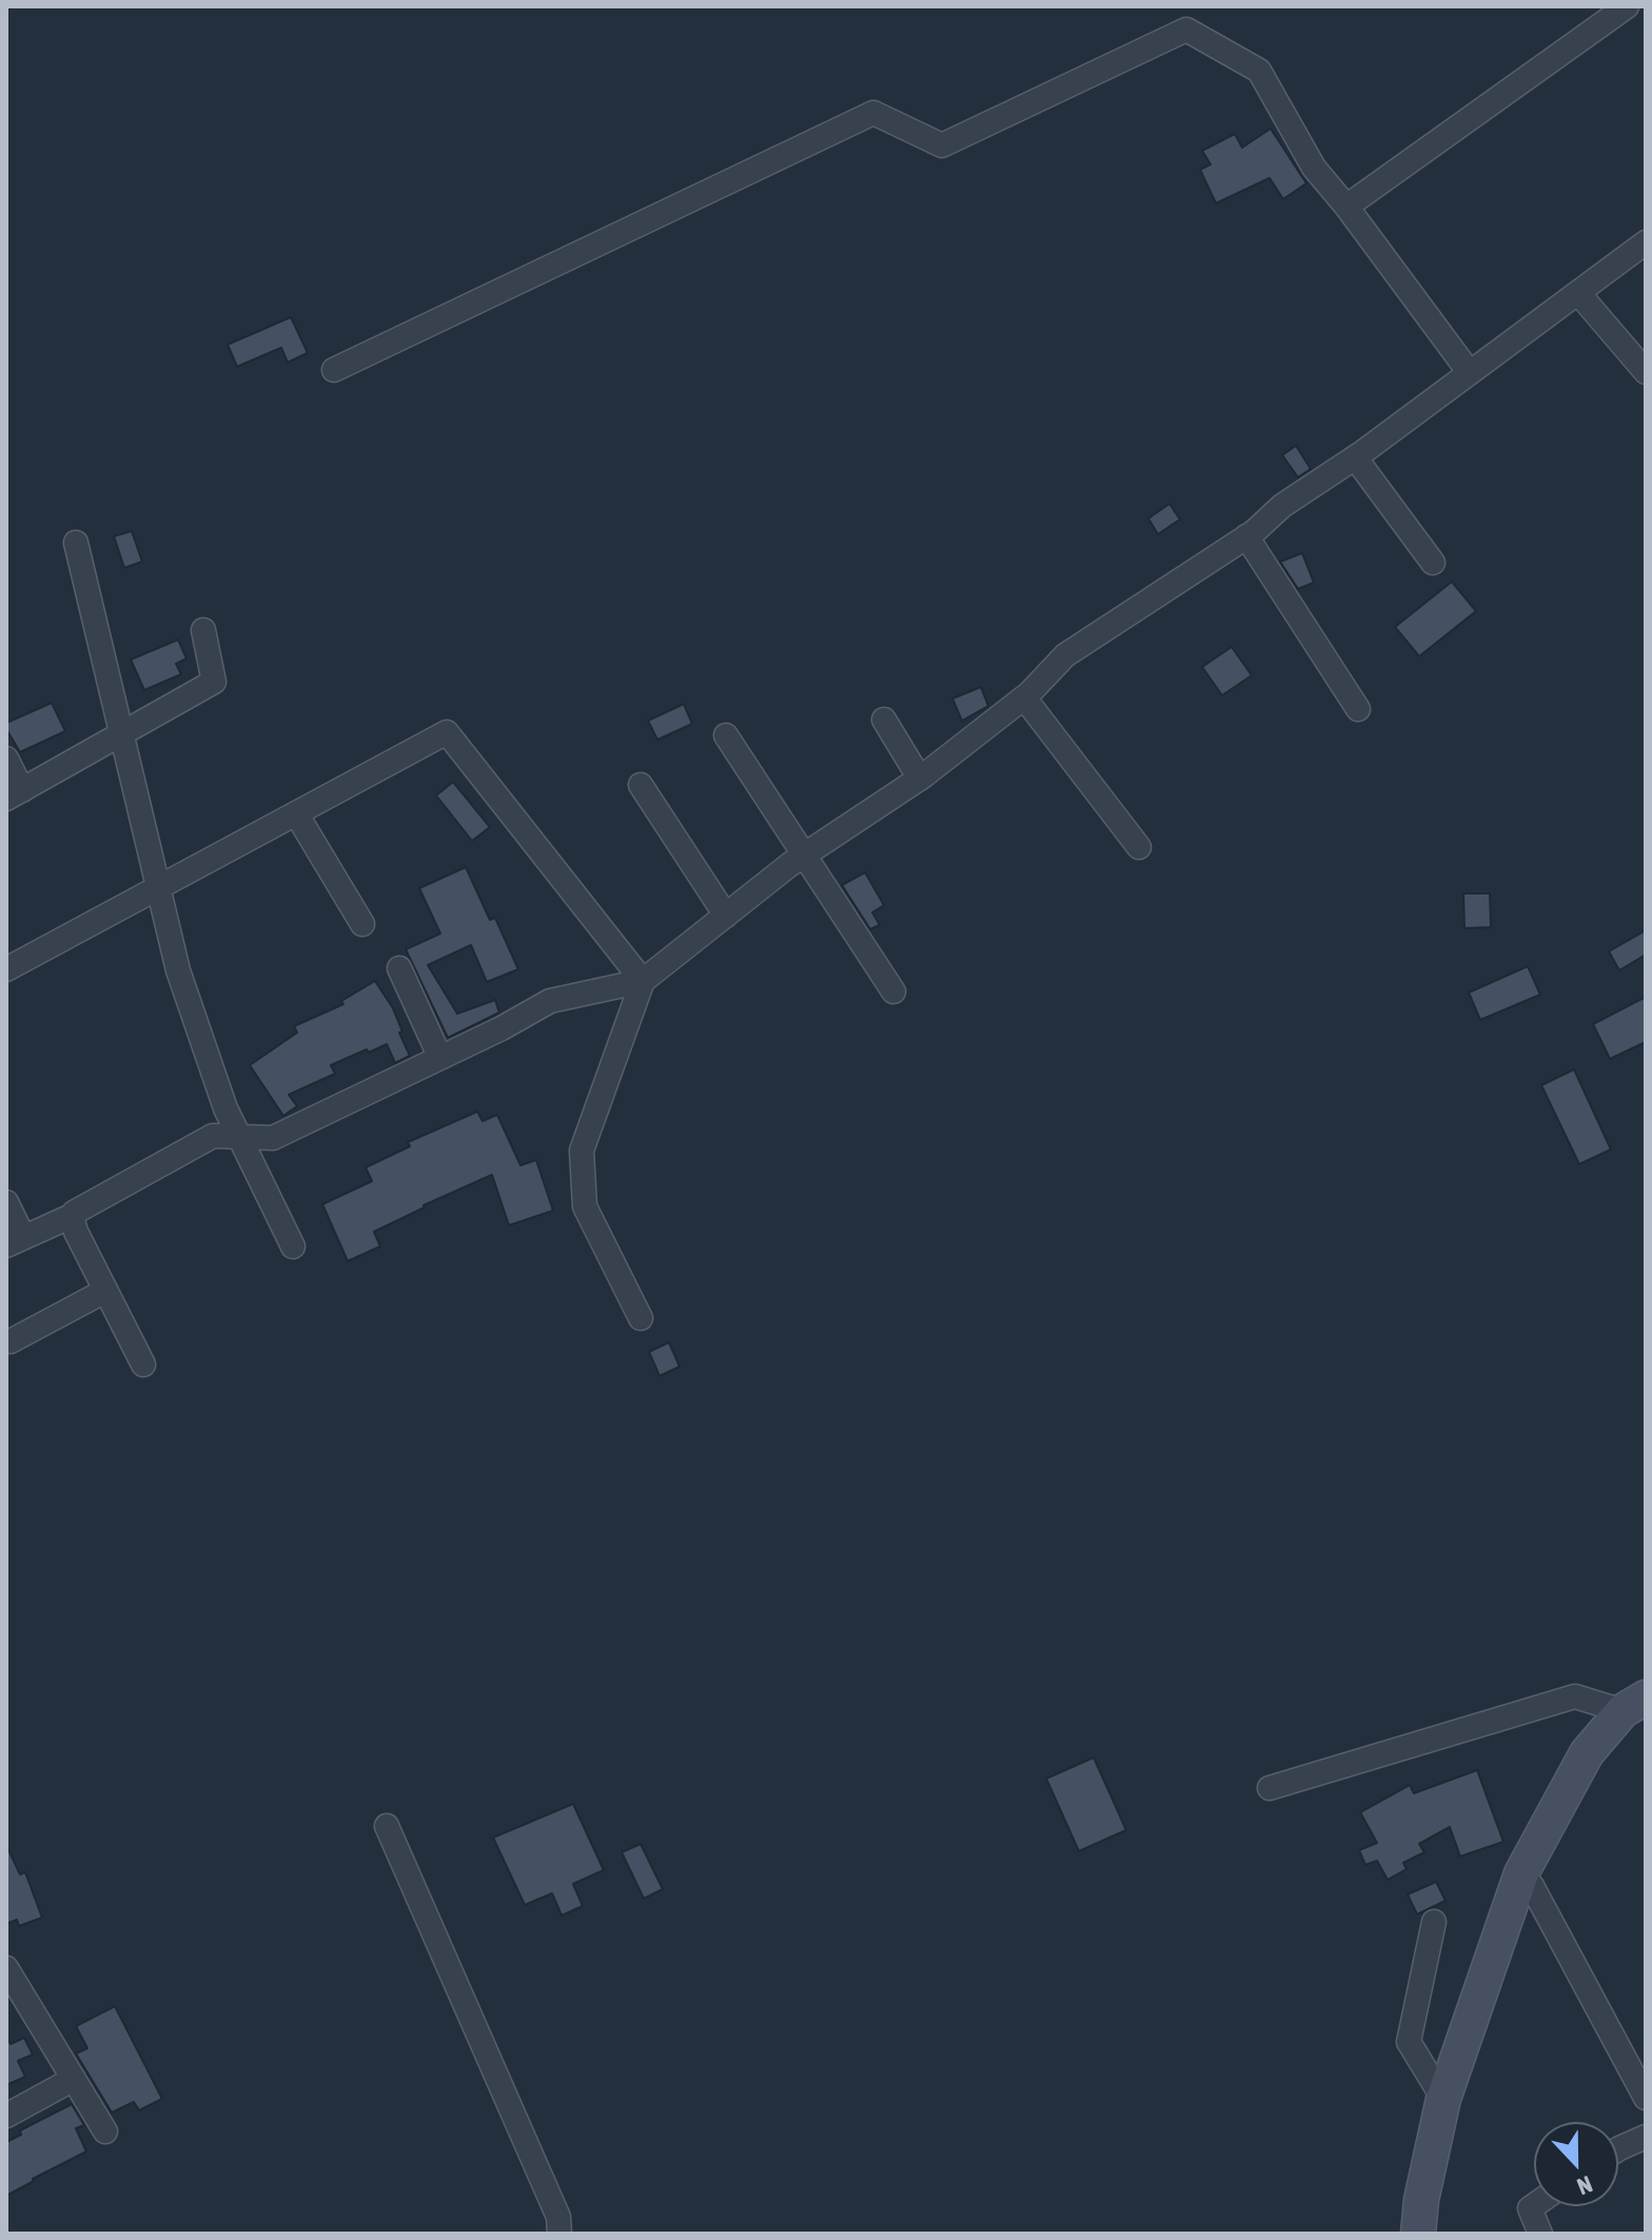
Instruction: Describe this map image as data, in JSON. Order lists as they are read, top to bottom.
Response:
{
  "north": "bottom"
}
